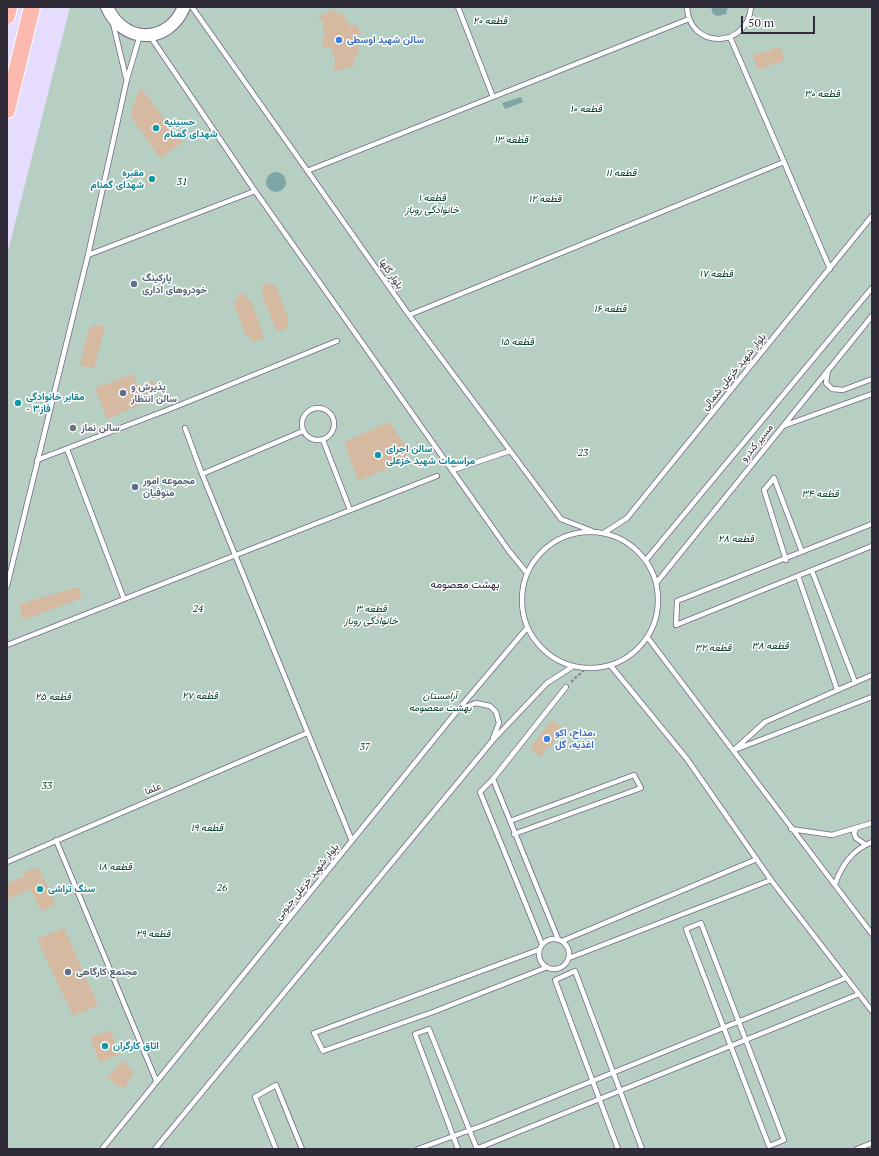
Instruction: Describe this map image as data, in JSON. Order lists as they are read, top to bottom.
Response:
{
  "streets": {
    "lane": [
      "بلوار گلها",
      "بلوار شهید خزعلی شمالی",
      "مسیر کندرو",
      "علما",
      "بلوار شهید خزعلی جنوبی"
    ]
  },
  "crossings": [
    ["بلوار گلها", "بلوار شهید خزعلی شمالی"],
    ["بلوار گلها", "مسیر کندرو"],
    ["بلوار گلها", "بلوار شهید خزعلی جنوبی"],
    ["بلوار شهید خزعلی شمالی", "مسیر کندرو"],
    ["بلوار شهید خزعلی شمالی", "بلوار شهید خزعلی جنوبی"],
    ["مسیر کندرو", "بلوار شهید خزعلی جنوبی"]
  ],
  "districts": ["بهشت معصومه"],
  "parks": [
    "قطعه ۲۰",
    "قطعه ۳۰",
    "قطعه ۱۰",
    "قطعه ۱۳",
    "قطعه ۱۱",
    "31",
    "قطعه ۱ خانوادگی روباز",
    "قطعه ۱۲",
    "قطعه ۱۷",
    "قطعه ۱۶",
    "قطعه ۱۵",
    "23",
    "قطعه ۳۴",
    "قطعه ۲۸",
    "24",
    "قطعه ۳ خانوادگی روباز",
    "قطعه ۳۸",
    "قطعه ۳۲",
    "قطعه ۲۷",
    "آرامستان بهشت معصومه",
    "قطعه ۲۵",
    "37",
    "33",
    "قطعه ۱۹",
    "قطعه ۱۸",
    "26",
    "قطعه ۲۹"
  ],
  "places": [
    "سالن شهید اوسطی",
    "حسینیه شهدای گمنام",
    "مقبره شهدای گمنام",
    "پارکینگ خودروهای اداری",
    "پذیرش و سالن انتظار",
    "مقابر خانوادگی - فاز۳",
    "سالن نماز",
    "سالن اجرای مراسمات شهید خزعلی",
    "مجموعه امور متوفیان",
    "مداح، اکو، اغذیه، گل",
    "سنگ تراشی",
    "مجتمع کارگاهی",
    "اتاق کارگران"
  ],
  "scale_bar": "50 m"
}
